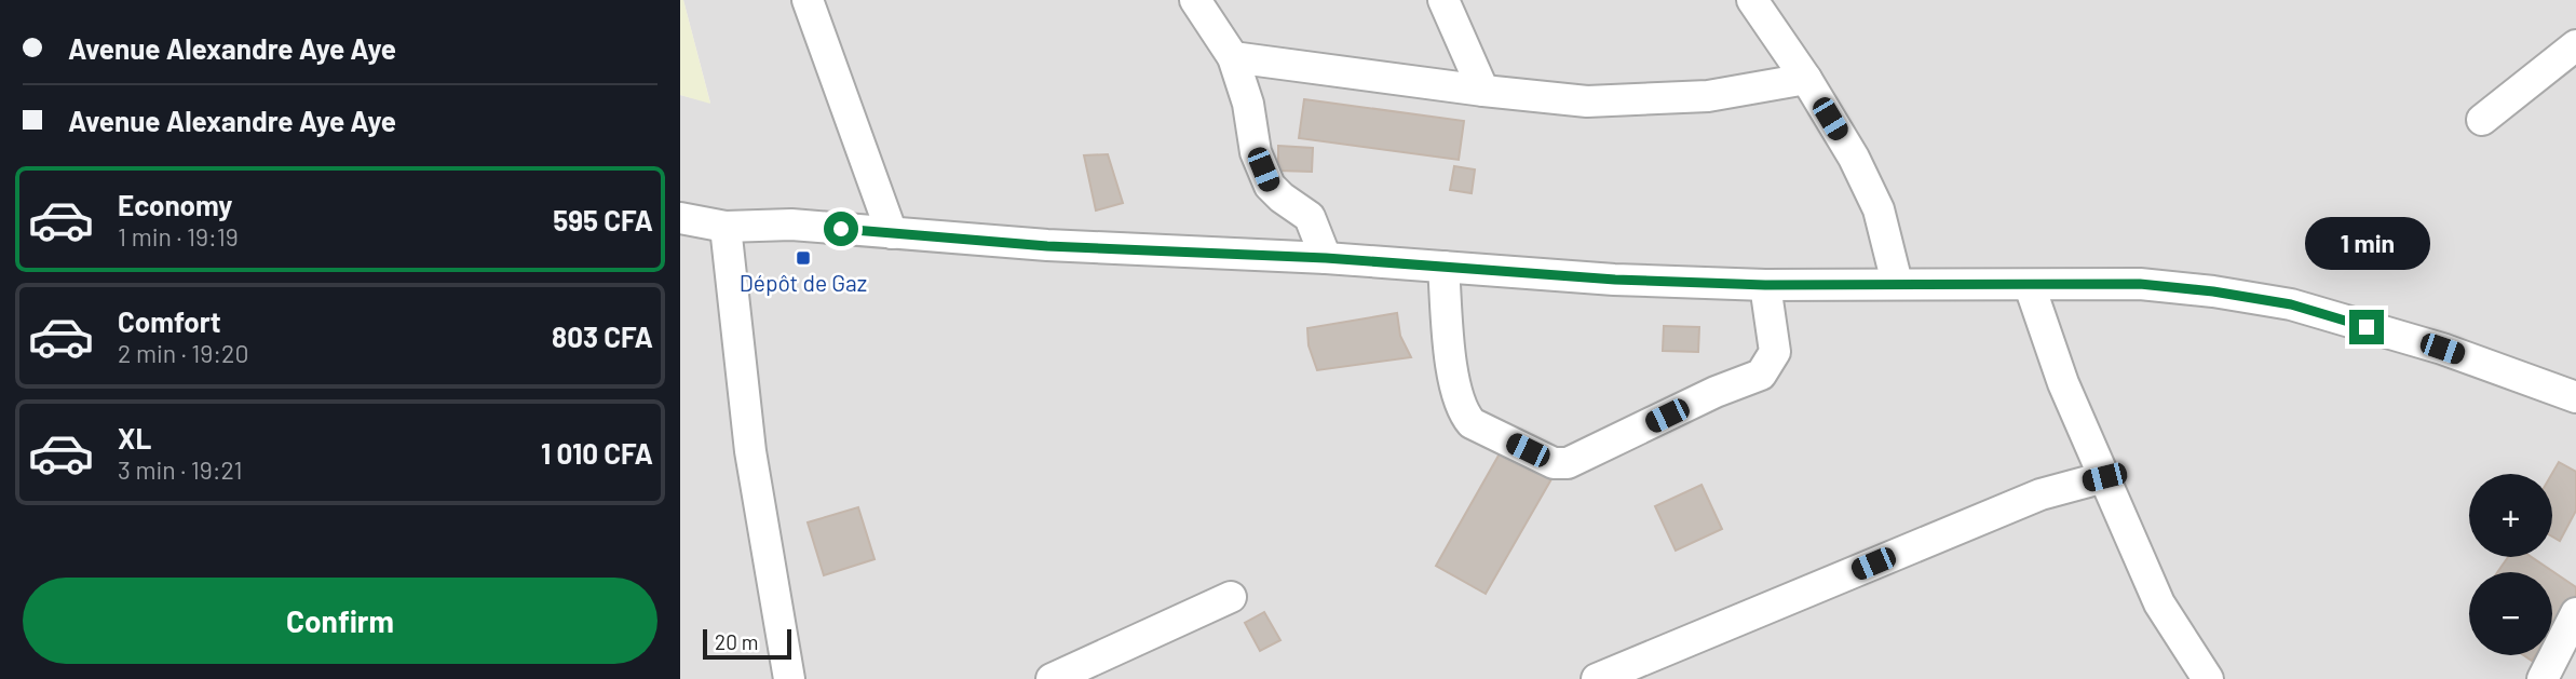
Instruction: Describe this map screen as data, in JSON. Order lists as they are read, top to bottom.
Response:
{
  "places": {
    "transit": ["Dépôt de Gaz"]
  },
  "scale_bar": "20 m",
  "page": {
    "banner": ["Avenue Alexandre Aye Aye", "Avenue Alexandre Aye Aye"],
    "list": [
      {
        "name": "Economy",
        "note": "1 min · 19:19",
        "value": "595 CFA"
      },
      {
        "name": "Comfort",
        "note": "2 min · 19:20",
        "value": "803 CFA"
      },
      {
        "name": "XL",
        "note": "3 min · 19:21",
        "value": "1 010 CFA"
      }
    ],
    "bubble": "1 min",
    "map_buttons": ["+", "−"],
    "buttons": "Confirm",
    "scale": "20 m"
  }
}
